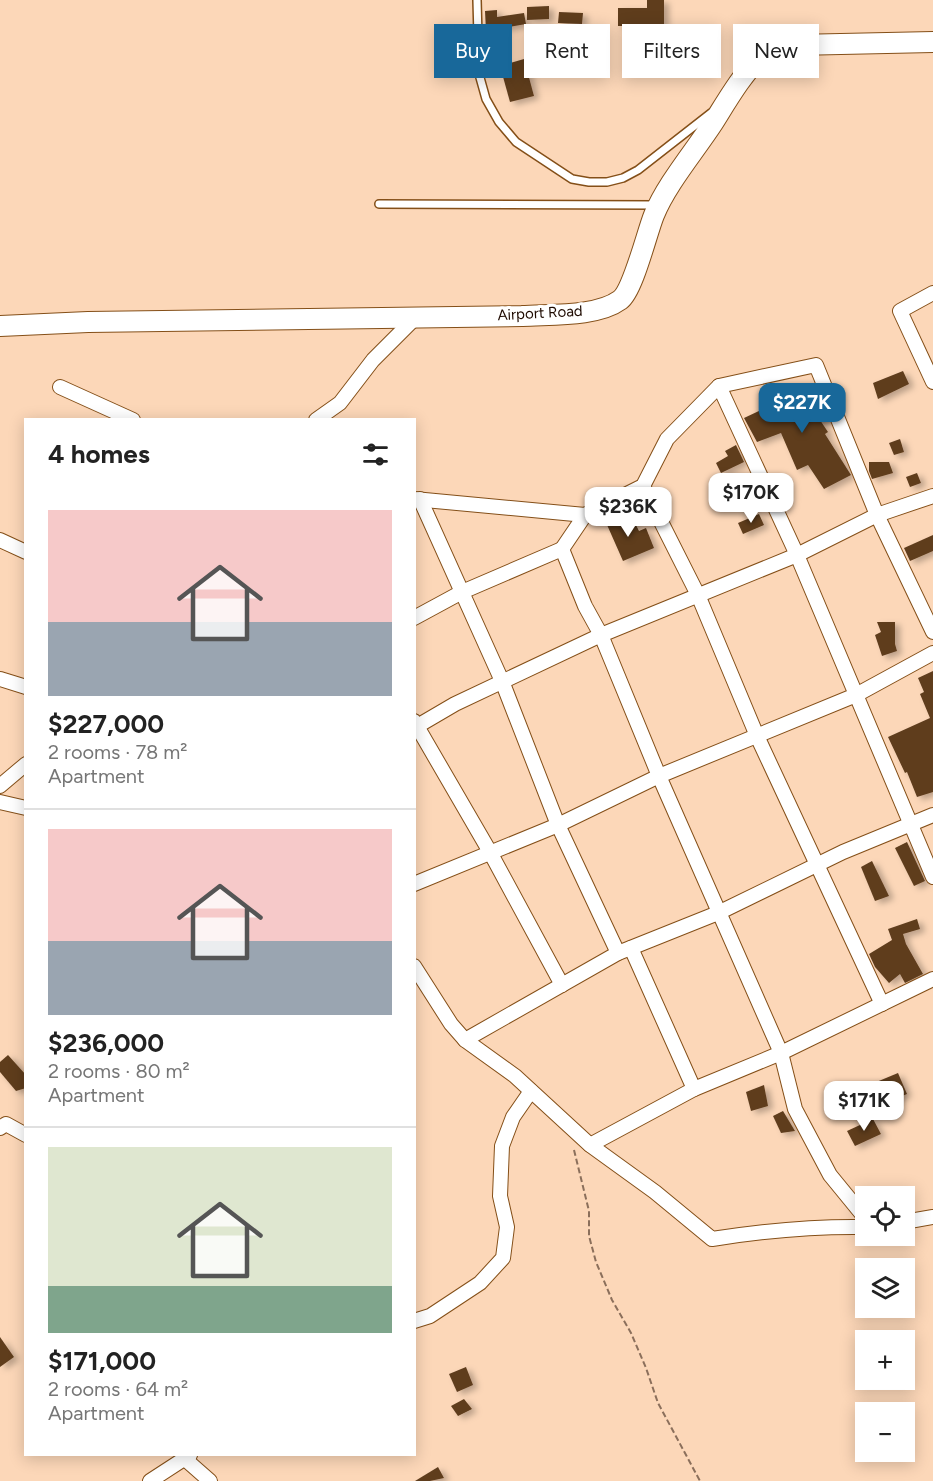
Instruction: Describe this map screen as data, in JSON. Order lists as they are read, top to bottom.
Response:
{
  "streets": {
    "street": ["Airport Road"]
  },
  "page": {
    "chip": [
      "Buy",
      "Rent",
      "Filters",
      "New"
    ],
    "price": [
      "$227K",
      "$170K",
      "$236K",
      "$171K"
    ],
    "heading": "4 homes",
    "list": [
      {
        "name": "$227,000",
        "note": "2 rooms · 78 m² · Apartment"
      },
      {
        "name": "$236,000",
        "note": "2 rooms · 80 m² · Apartment"
      },
      {
        "name": "$171,000",
        "note": "2 rooms · 64 m² · Apartment"
      }
    ],
    "map_buttons": ["+", "−"]
  }
}
